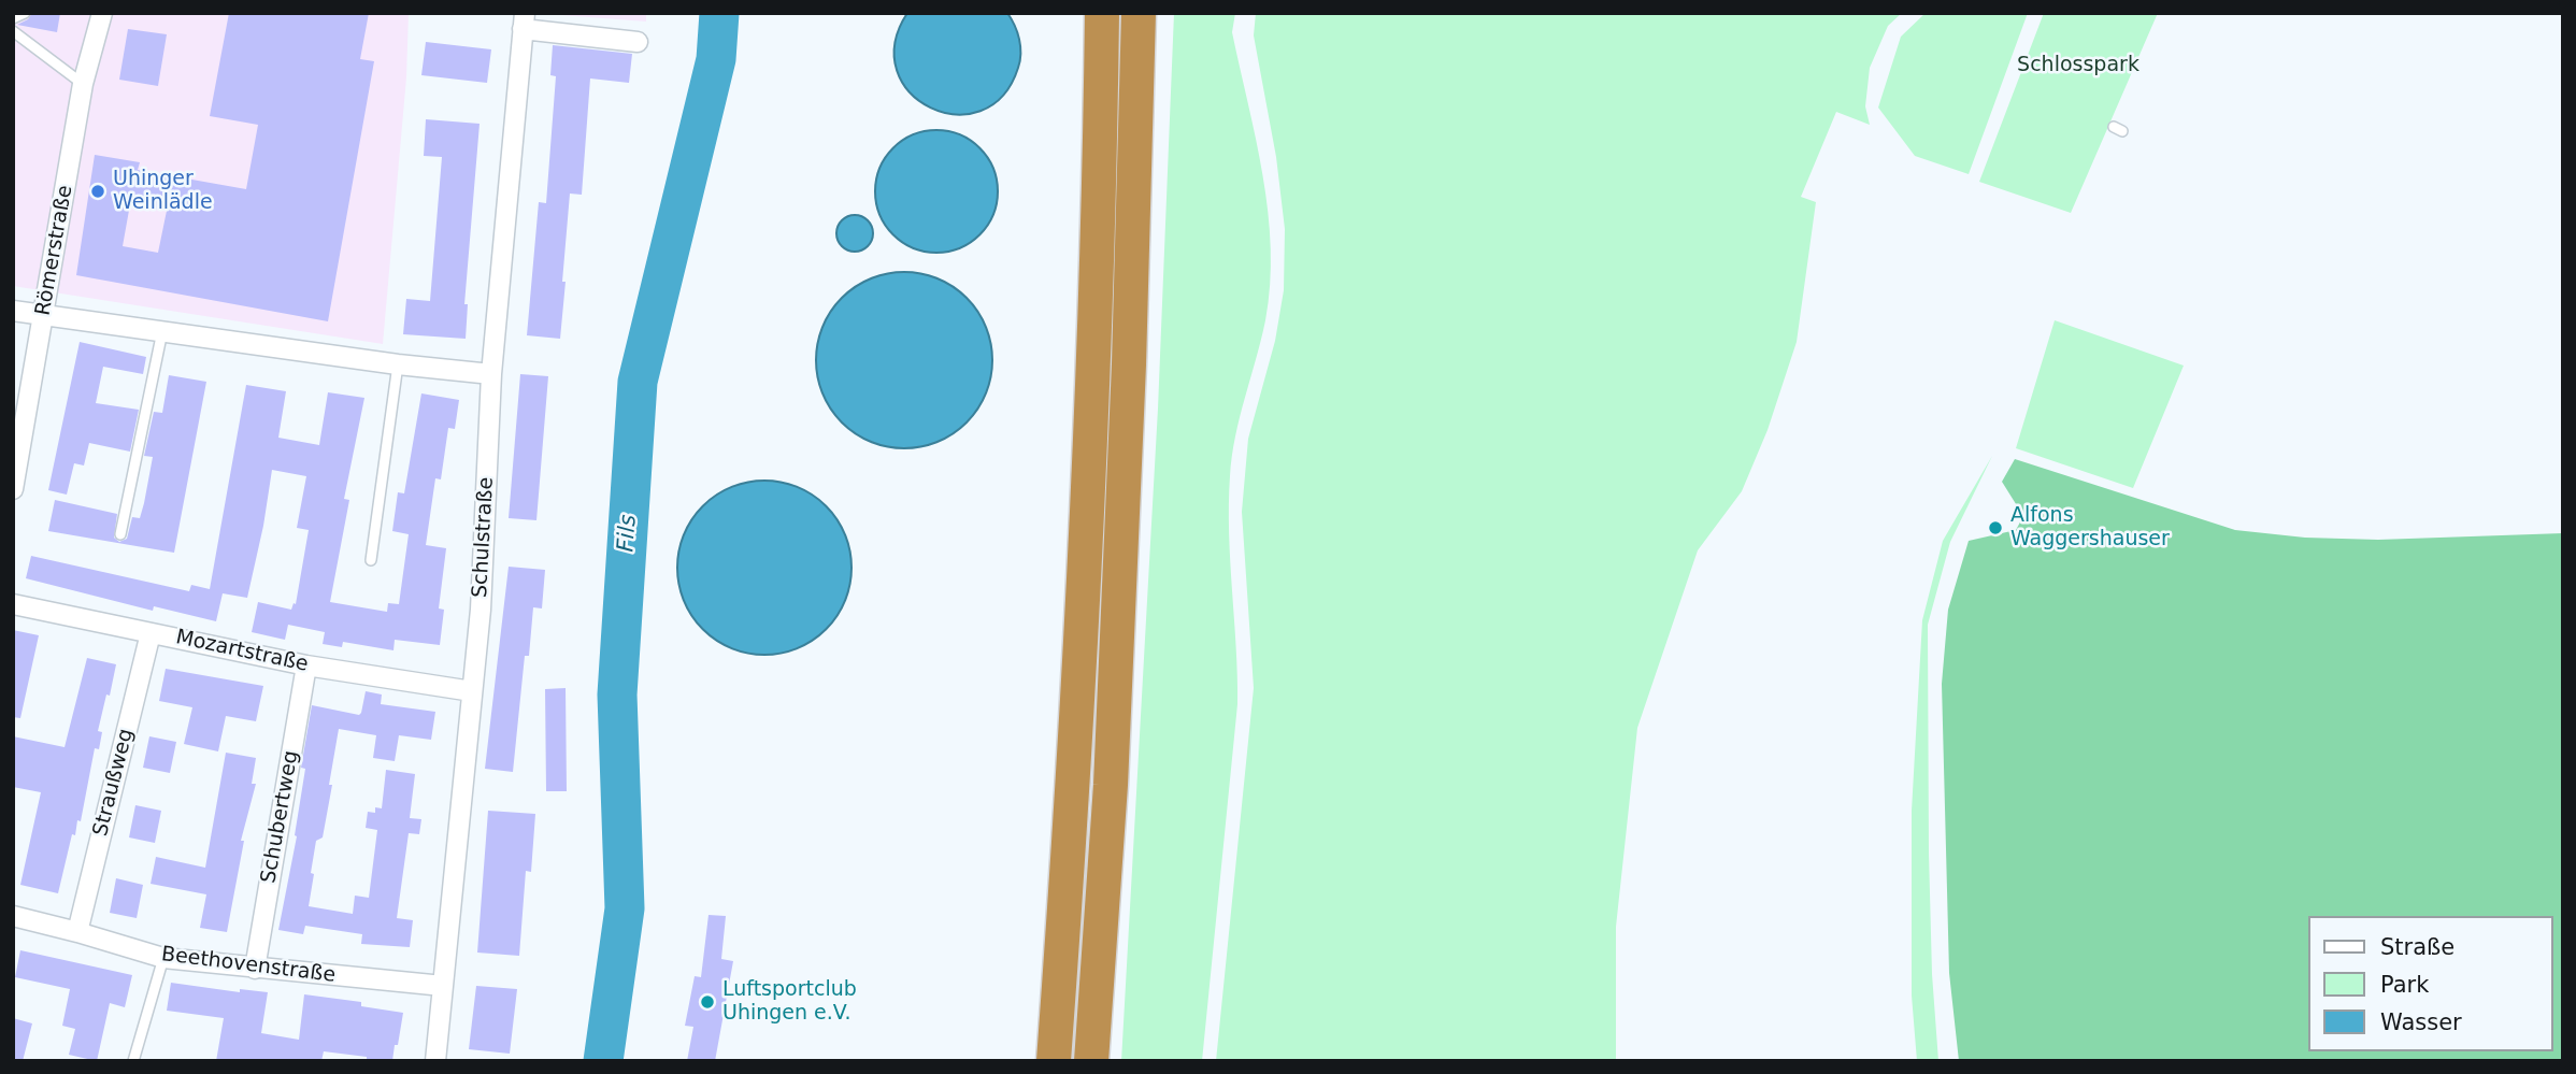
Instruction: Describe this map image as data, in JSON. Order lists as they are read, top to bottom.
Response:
{
  "streets": {
    "street": [
      "Römerstraße",
      "Schulstraße",
      "Mozartstraße",
      "Straußweg",
      "Schubertweg",
      "Beethovenstraße"
    ]
  },
  "crossings": [
    ["Schulstraße", "Mozartstraße"],
    ["Schulstraße", "Beethovenstraße"],
    ["Mozartstraße", "Straußweg"],
    ["Mozartstraße", "Schubertweg"],
    ["Straußweg", "Beethovenstraße"],
    ["Schubertweg", "Beethovenstraße"]
  ],
  "water": ["Fils"],
  "parks": ["Schlosspark"],
  "places": ["Uhinger Weinlädle", "Alfons Waggershauser", "Luftsportclub Uhingen e.V."],
  "legend": ["Straße", "Park", "Wasser"]
}
